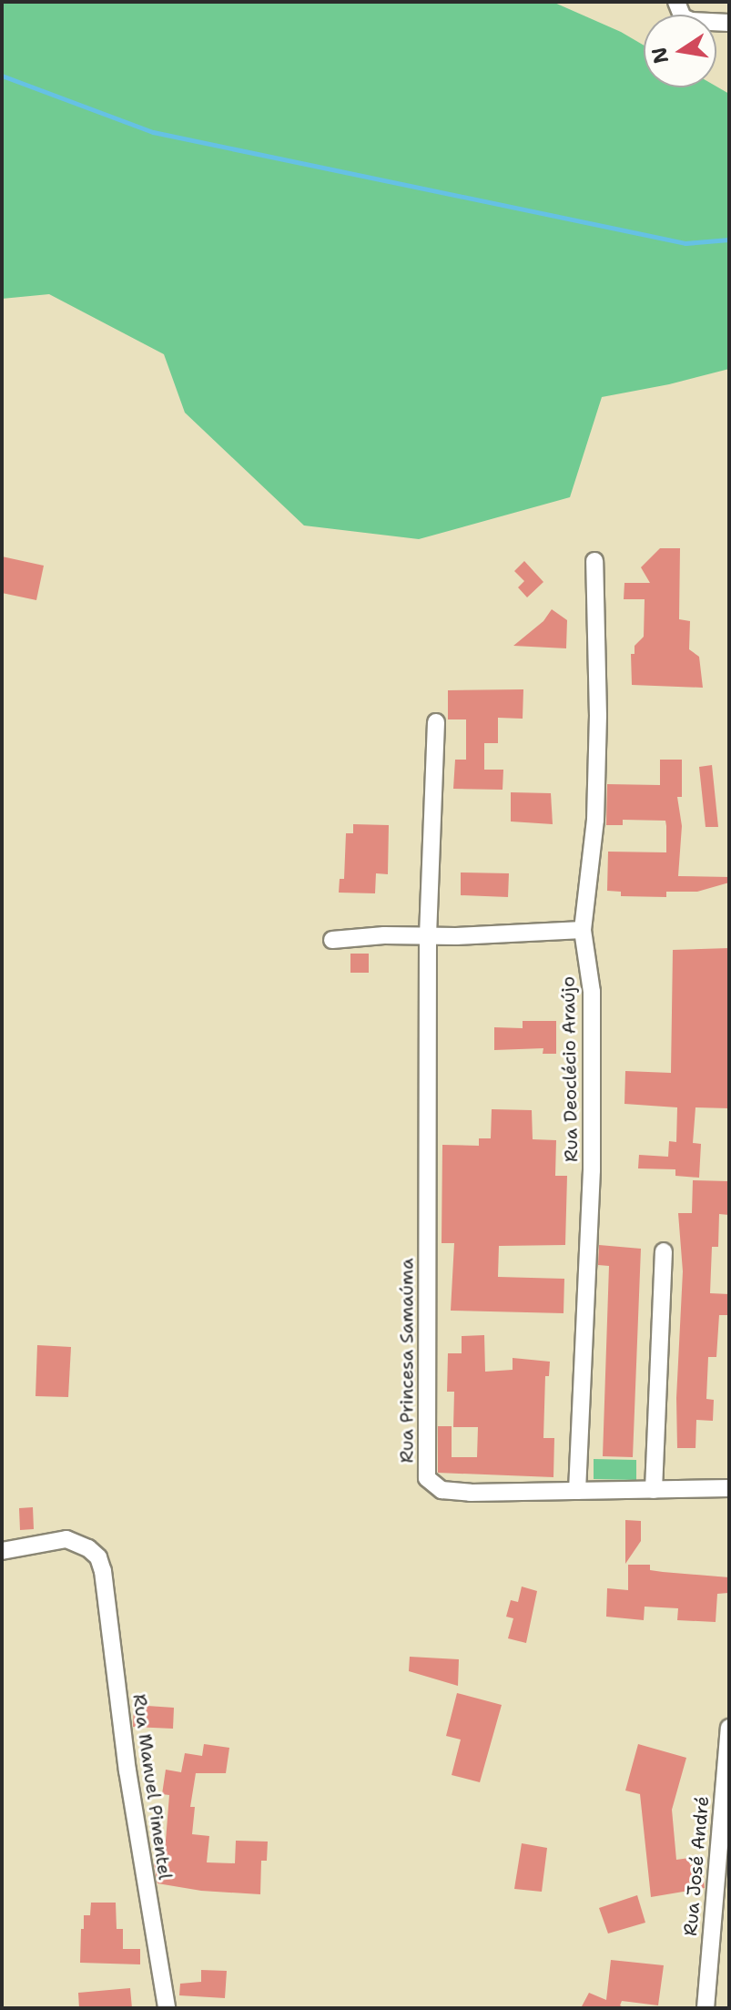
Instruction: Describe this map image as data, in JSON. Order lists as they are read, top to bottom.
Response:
{
  "streets": {
    "street": [
      "Rua Deoclécio Araújo",
      "Rua Princesa Samaúma",
      "Rua Manuel Pimentel",
      "Rua José André"
    ]
  },
  "crossings": [
    ["Rua Deoclécio Araújo", "Rua Princesa Samaúma"]
  ],
  "north": "left"
}
